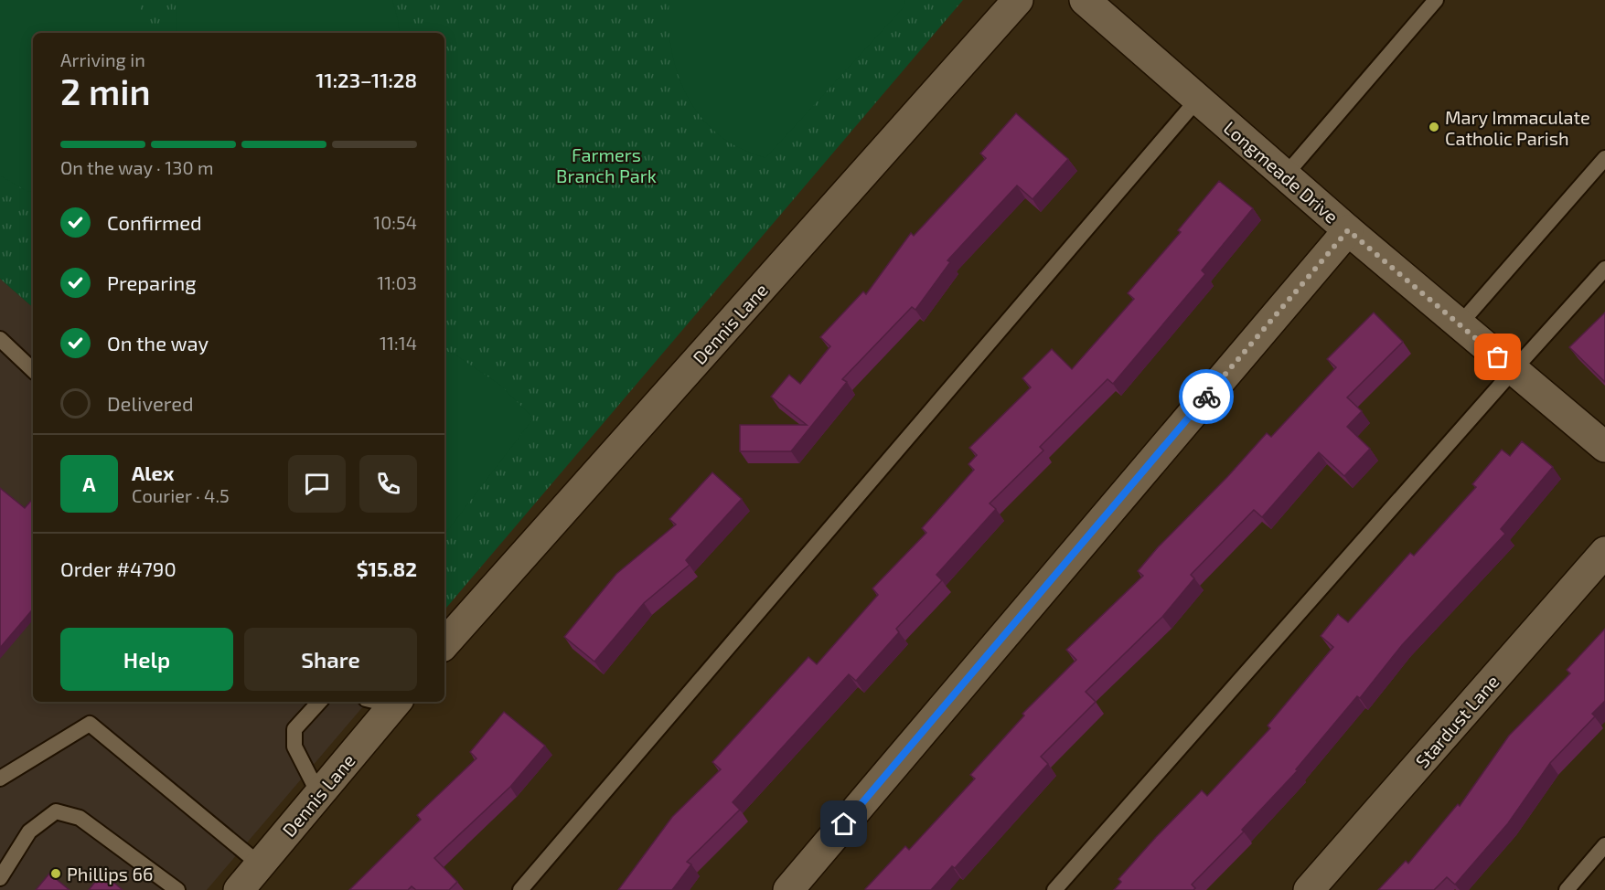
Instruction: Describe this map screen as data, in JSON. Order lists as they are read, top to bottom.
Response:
{
  "streets": {
    "street": ["Longmeade Drive", "Dennis Lane", "Stardust Lane"]
  },
  "parks": ["Farmers Branch Park"],
  "places": ["Mary Immaculate Catholic Parish", "Phillips 66"],
  "page": {
    "heading": ["2 min", "Arriving in", "11:23–11:28"],
    "panel": [
      "Alex",
      "Courier · 4.5",
      "Order #4790",
      "$15.82"
    ],
    "bar": "On the way · 130 m",
    "list": [
      ["Confirmed", "10:54"],
      ["Preparing", "11:03"],
      ["On the way", "11:14"],
      "Delivered"
    ],
    "round": "A",
    "buttons": ["Help", "Share"]
  }
}
